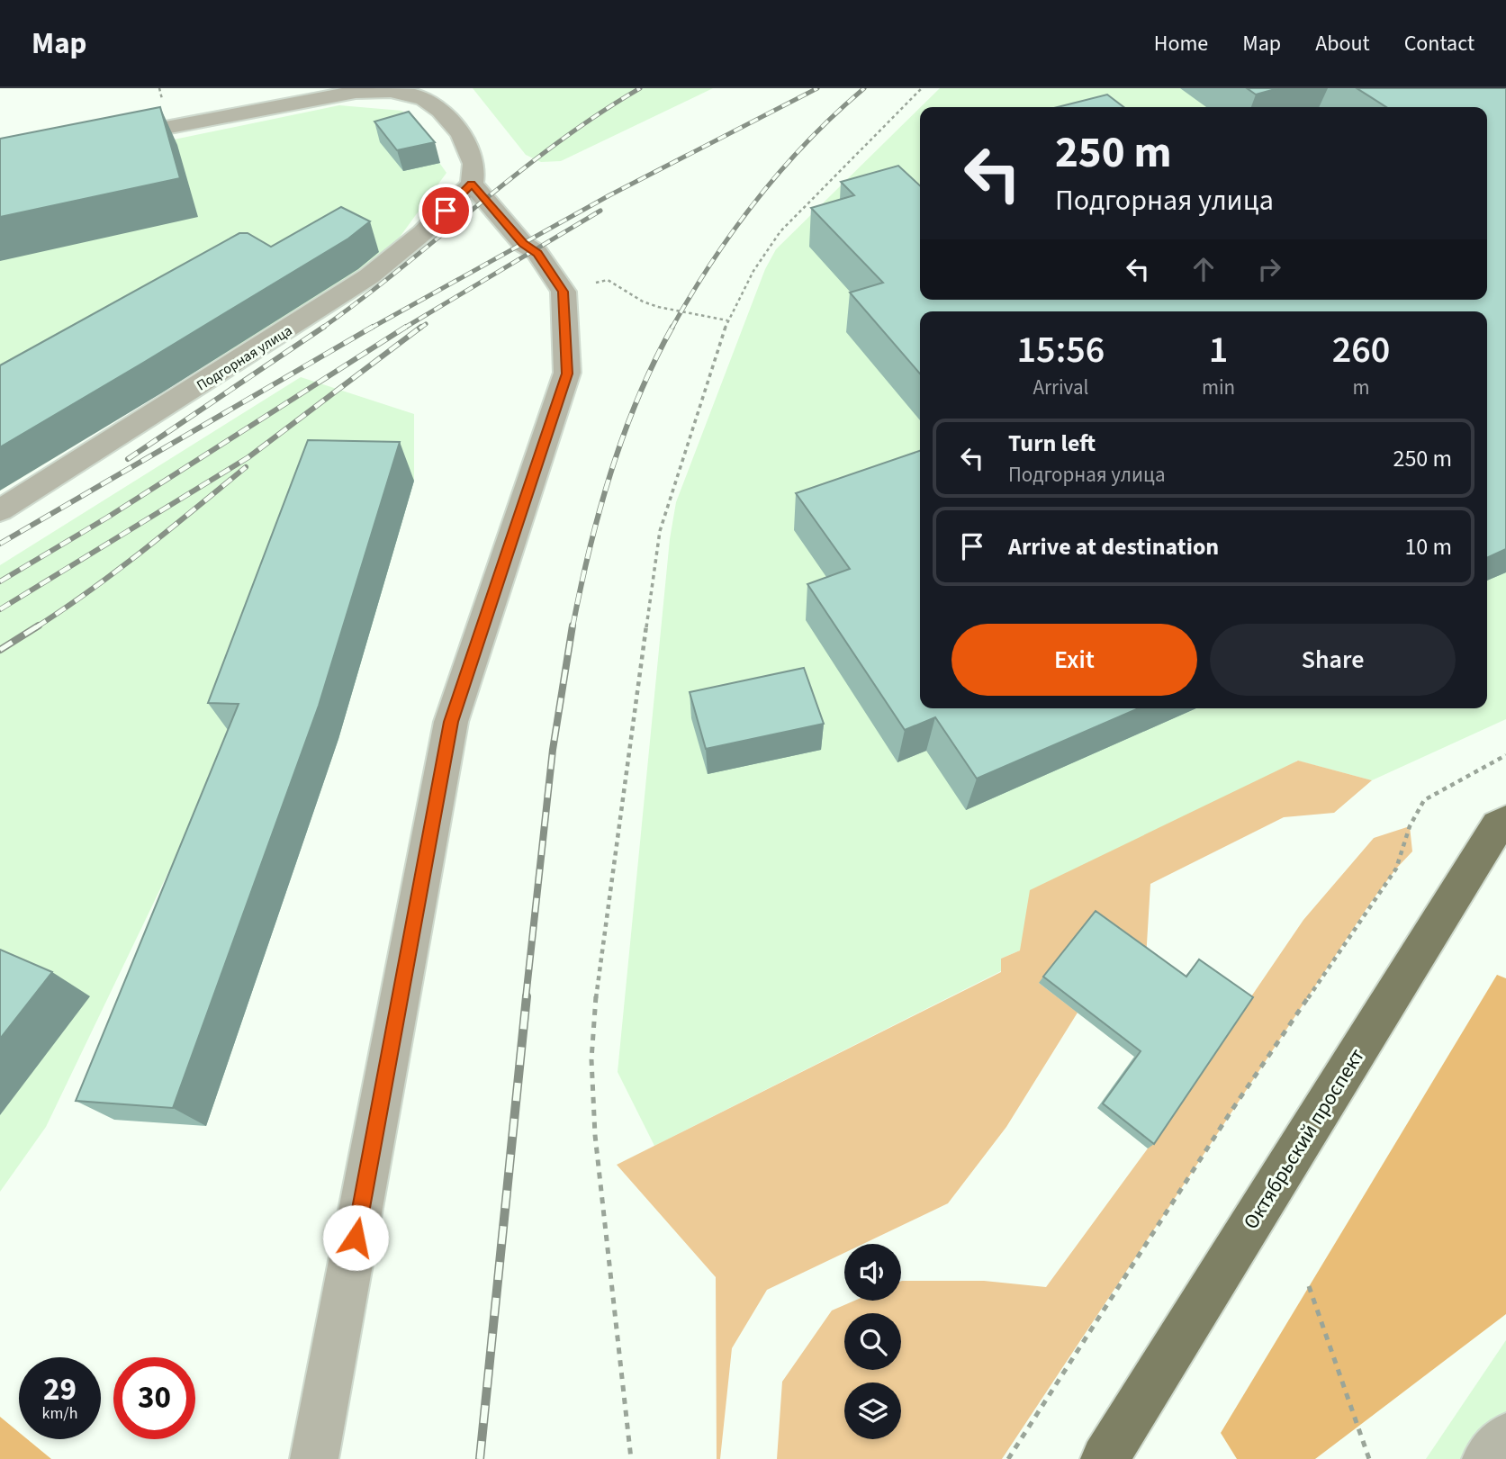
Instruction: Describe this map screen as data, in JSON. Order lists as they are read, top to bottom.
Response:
{
  "streets": {
    "main road": ["Октябрьский проспект"],
    "street": ["Подгорная улица"]
  },
  "page": {
    "header": "Map",
    "nav": [
      "Home",
      "Map",
      "About",
      "Contact"
    ],
    "turn": ["250 m", "Подгорная улица"],
    "eta": [
      "15:56",
      "Arrival",
      "1",
      "min",
      "260",
      "m"
    ],
    "list": [
      {
        "name": "Turn left",
        "note": "Подгорная улица",
        "value": "250 m"
      },
      {
        "name": "Arrive at destination",
        "value": "10 m"
      }
    ],
    "buttons": ["Exit", "Share"],
    "speed": "29 km/h",
    "limit": "30"
  }
}
